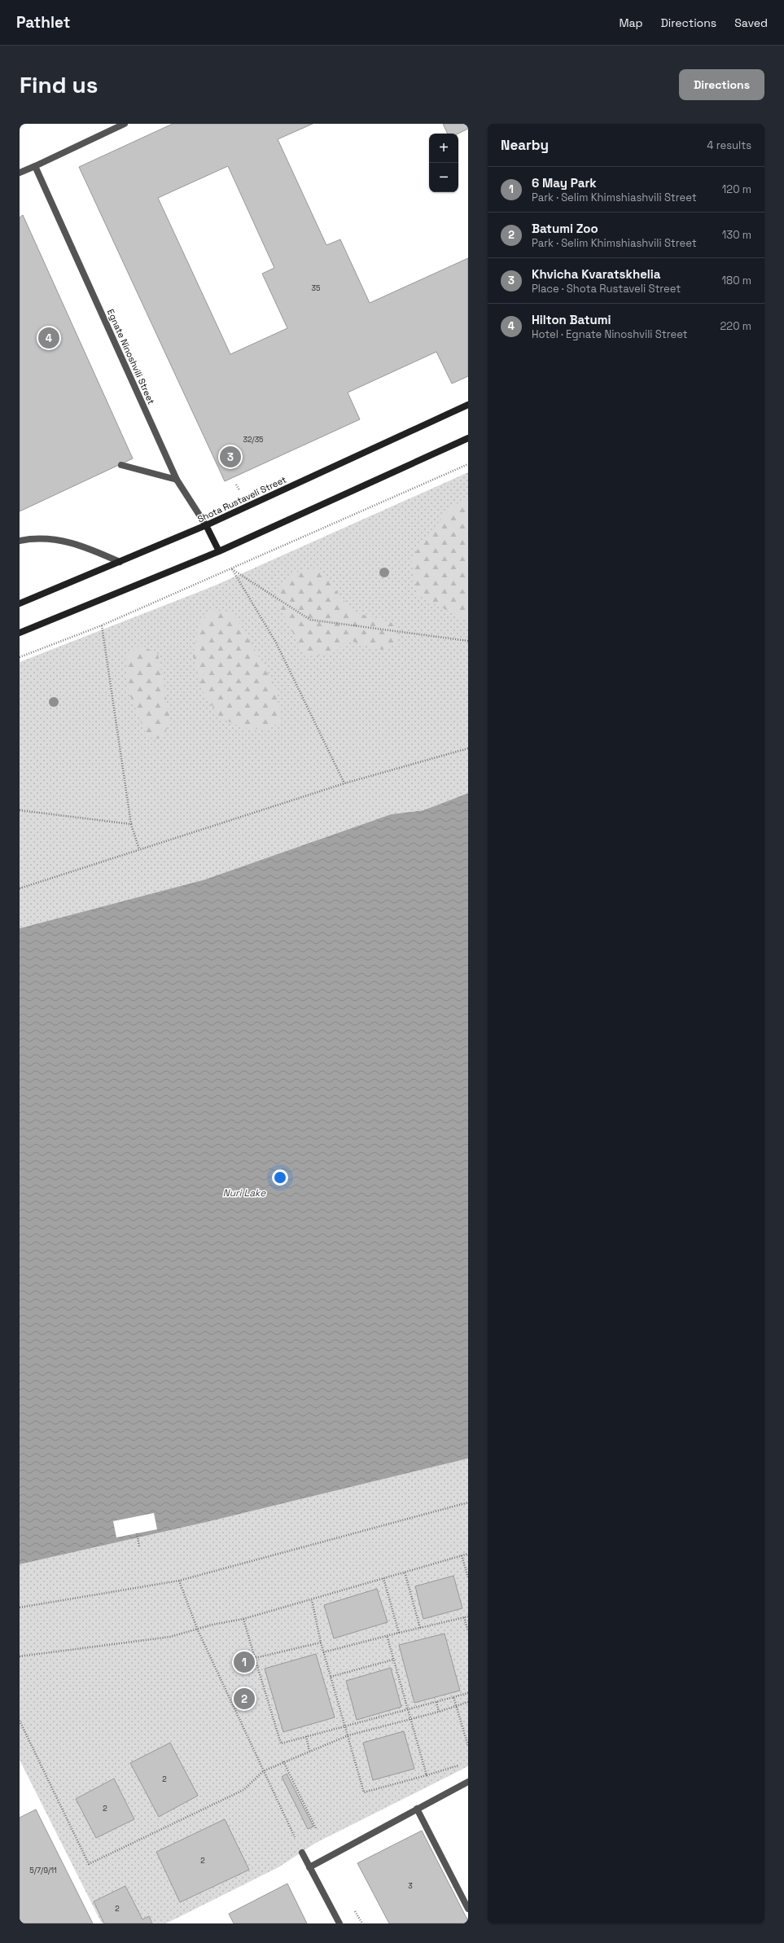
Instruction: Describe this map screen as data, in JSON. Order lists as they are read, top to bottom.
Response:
{
  "streets": {
    "main road": ["Egnate Ninoshvili Street", "Shota Rustaveli Street"]
  },
  "crossings": [
    ["Egnate Ninoshvili Street", "Shota Rustaveli Street"]
  ],
  "water": ["Nuri Lake"],
  "house_numbers": [
    "35",
    "32/35",
    "2",
    "2",
    "2",
    "5/7/9/11",
    "3",
    "2"
  ],
  "page": {
    "header": "Pathlet",
    "nav": ["Map", "Directions", "Saved"],
    "buttons": "Directions",
    "title": "Find us",
    "heading": ["Nearby", "4 results"],
    "map_buttons": ["+", "−"],
    "list": [
      {
        "mark": "1",
        "name": "6 May Park",
        "note": "Park · Selim Khimshiashvili Street",
        "value": "120 m"
      },
      {
        "mark": "2",
        "name": "Batumi Zoo",
        "note": "Park · Selim Khimshiashvili Street",
        "value": "130 m"
      },
      {
        "mark": "3",
        "name": "Khvicha Kvaratskhelia",
        "note": "Place · Shota Rustaveli Street",
        "value": "180 m"
      },
      {
        "mark": "4",
        "name": "Hilton Batumi",
        "note": "Hotel · Egnate Ninoshvili Street",
        "value": "220 m"
      }
    ],
    "pins": [
      "4",
      "3",
      "1",
      "2"
    ]
  }
}
